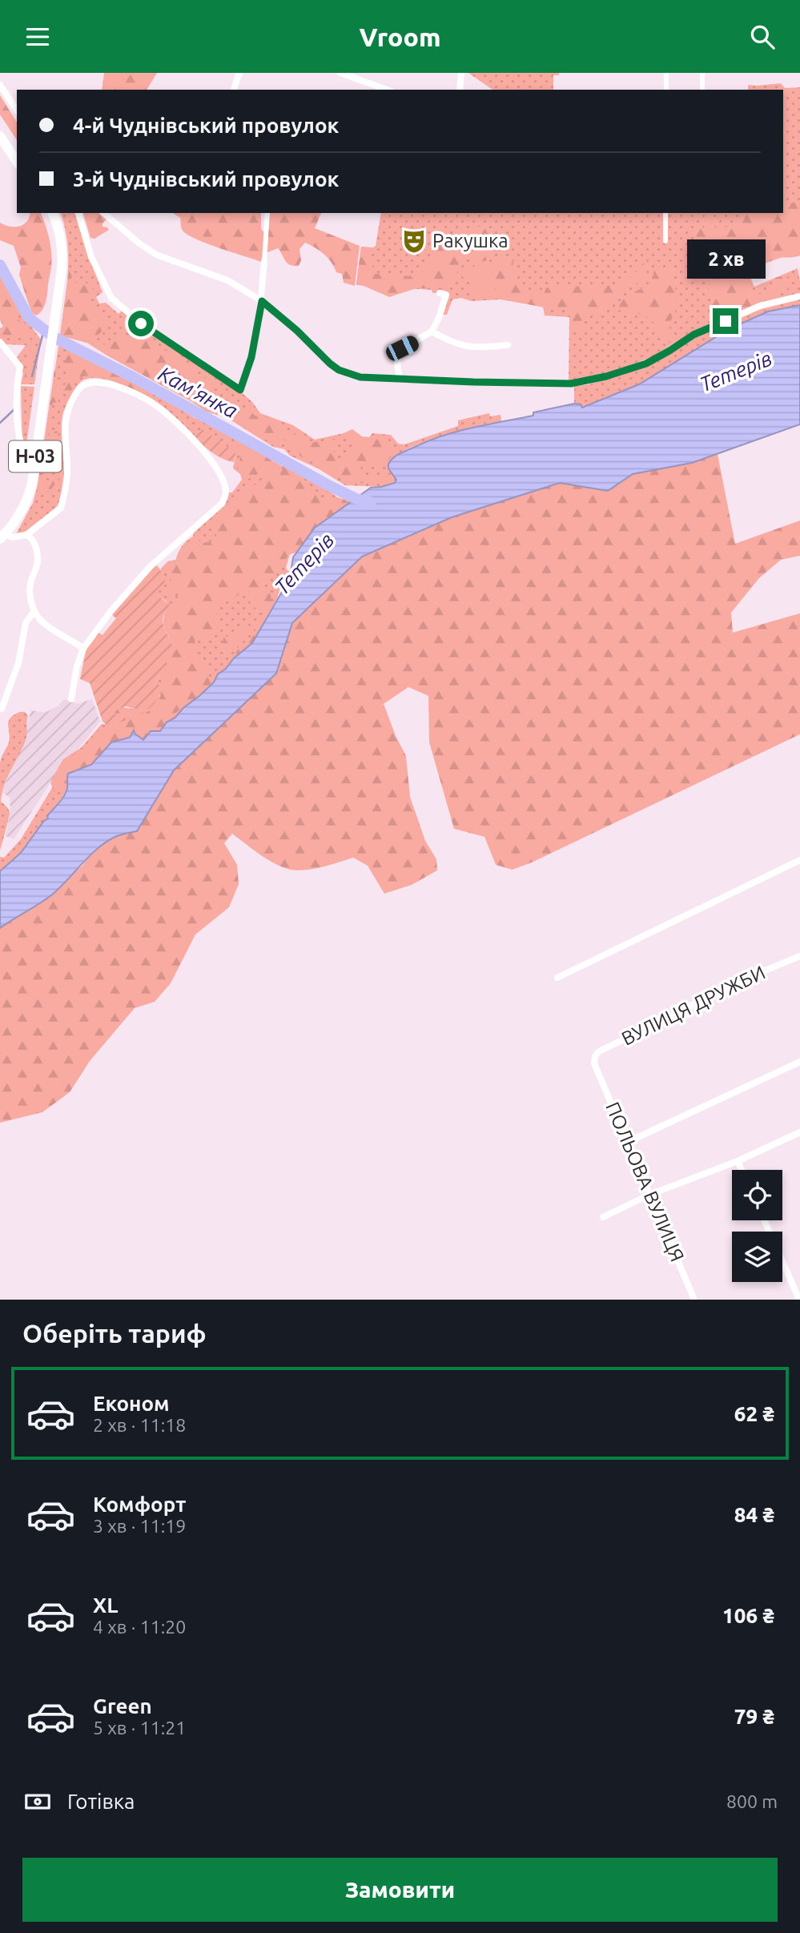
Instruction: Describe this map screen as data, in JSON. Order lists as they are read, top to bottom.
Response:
{
  "streets": {
    "main road": ["Н-03"],
    "street": ["ВУЛИЦЯ ДРУЖБИ", "ПОЛЬОВА ВУЛИЦЯ"]
  },
  "crossings": [
    ["ВУЛИЦЯ ДРУЖБИ", "ПОЛЬОВА ВУЛИЦЯ"]
  ],
  "water": ["Тетерів", "Кам'янка"],
  "places": {
    "theatre": ["Ракушка"]
  },
  "page": {
    "header": "Vroom",
    "banner": ["4-й Чуднівський провулок", "3-й Чуднівський провулок"],
    "bubble": "2 хв",
    "heading": "Оберіть тариф",
    "list": [
      {
        "name": "Економ",
        "note": "2 хв · 11:18",
        "value": "62 ₴"
      },
      {
        "name": "Комфорт",
        "note": "3 хв · 11:19",
        "value": "84 ₴"
      },
      {
        "name": "XL",
        "note": "4 хв · 11:20",
        "value": "106 ₴"
      },
      {
        "name": "Green",
        "note": "5 хв · 11:21",
        "value": "79 ₴"
      }
    ],
    "pay": ["Готівка", "800 m"],
    "buttons": "Замовити"
  }
}
